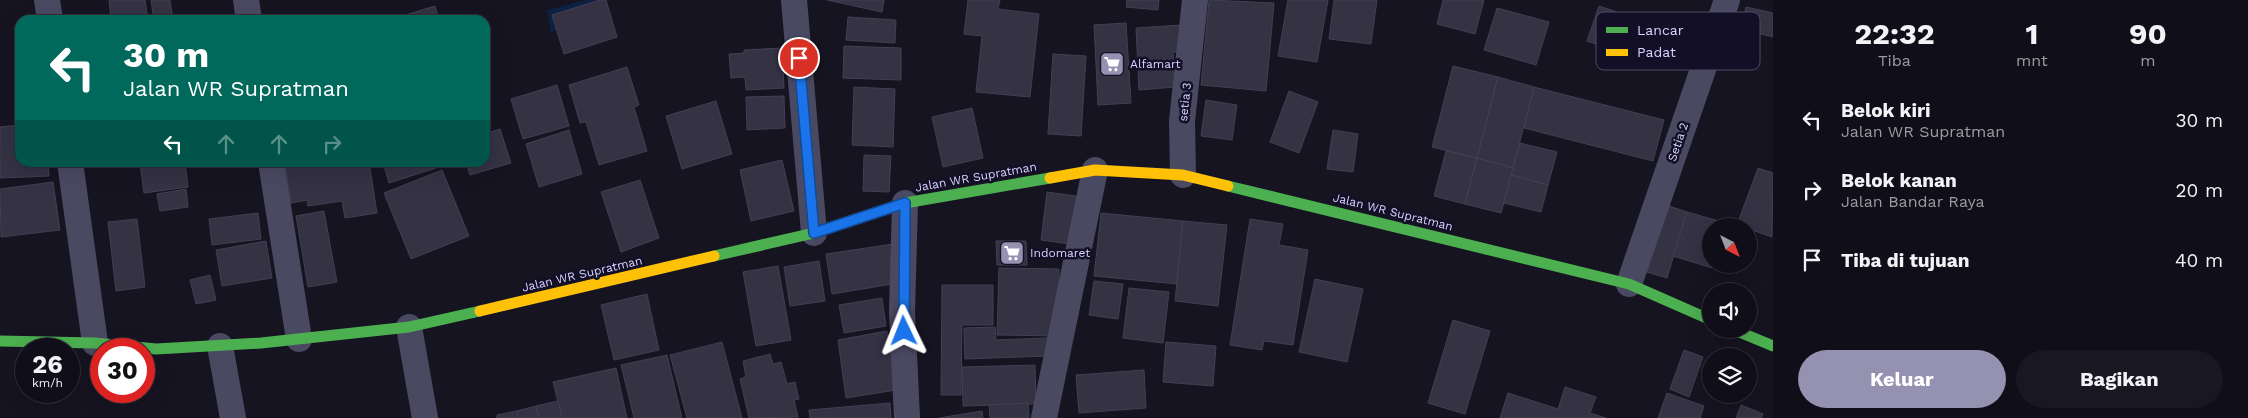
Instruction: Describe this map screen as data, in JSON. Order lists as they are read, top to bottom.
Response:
{
  "streets": {
    "highway": ["Jalan WR Supratman"],
    "street": ["setia 3", "Setia 2"]
  },
  "crossings": [
    ["setia 3", "Jalan WR Supratman"],
    ["Setia 2", "Jalan WR Supratman"]
  ],
  "places": {
    "supermarket": ["Alfamart", "Indomaret"]
  },
  "legend": ["Lancar", "Padat"],
  "north": "bottom right",
  "page": {
    "eta": [
      "22:32",
      "Tiba",
      "1",
      "mnt",
      "90",
      "m"
    ],
    "turn": ["30 m", "Jalan WR Supratman"],
    "list": [
      {
        "name": "Belok kiri",
        "note": "Jalan WR Supratman",
        "value": "30 m"
      },
      {
        "name": "Belok kanan",
        "note": "Jalan Bandar Raya",
        "value": "20 m"
      },
      {
        "name": "Tiba di tujuan",
        "value": "40 m"
      }
    ],
    "speed": "26 km/h",
    "limit": "30",
    "buttons": ["Keluar", "Bagikan"]
  }
}
